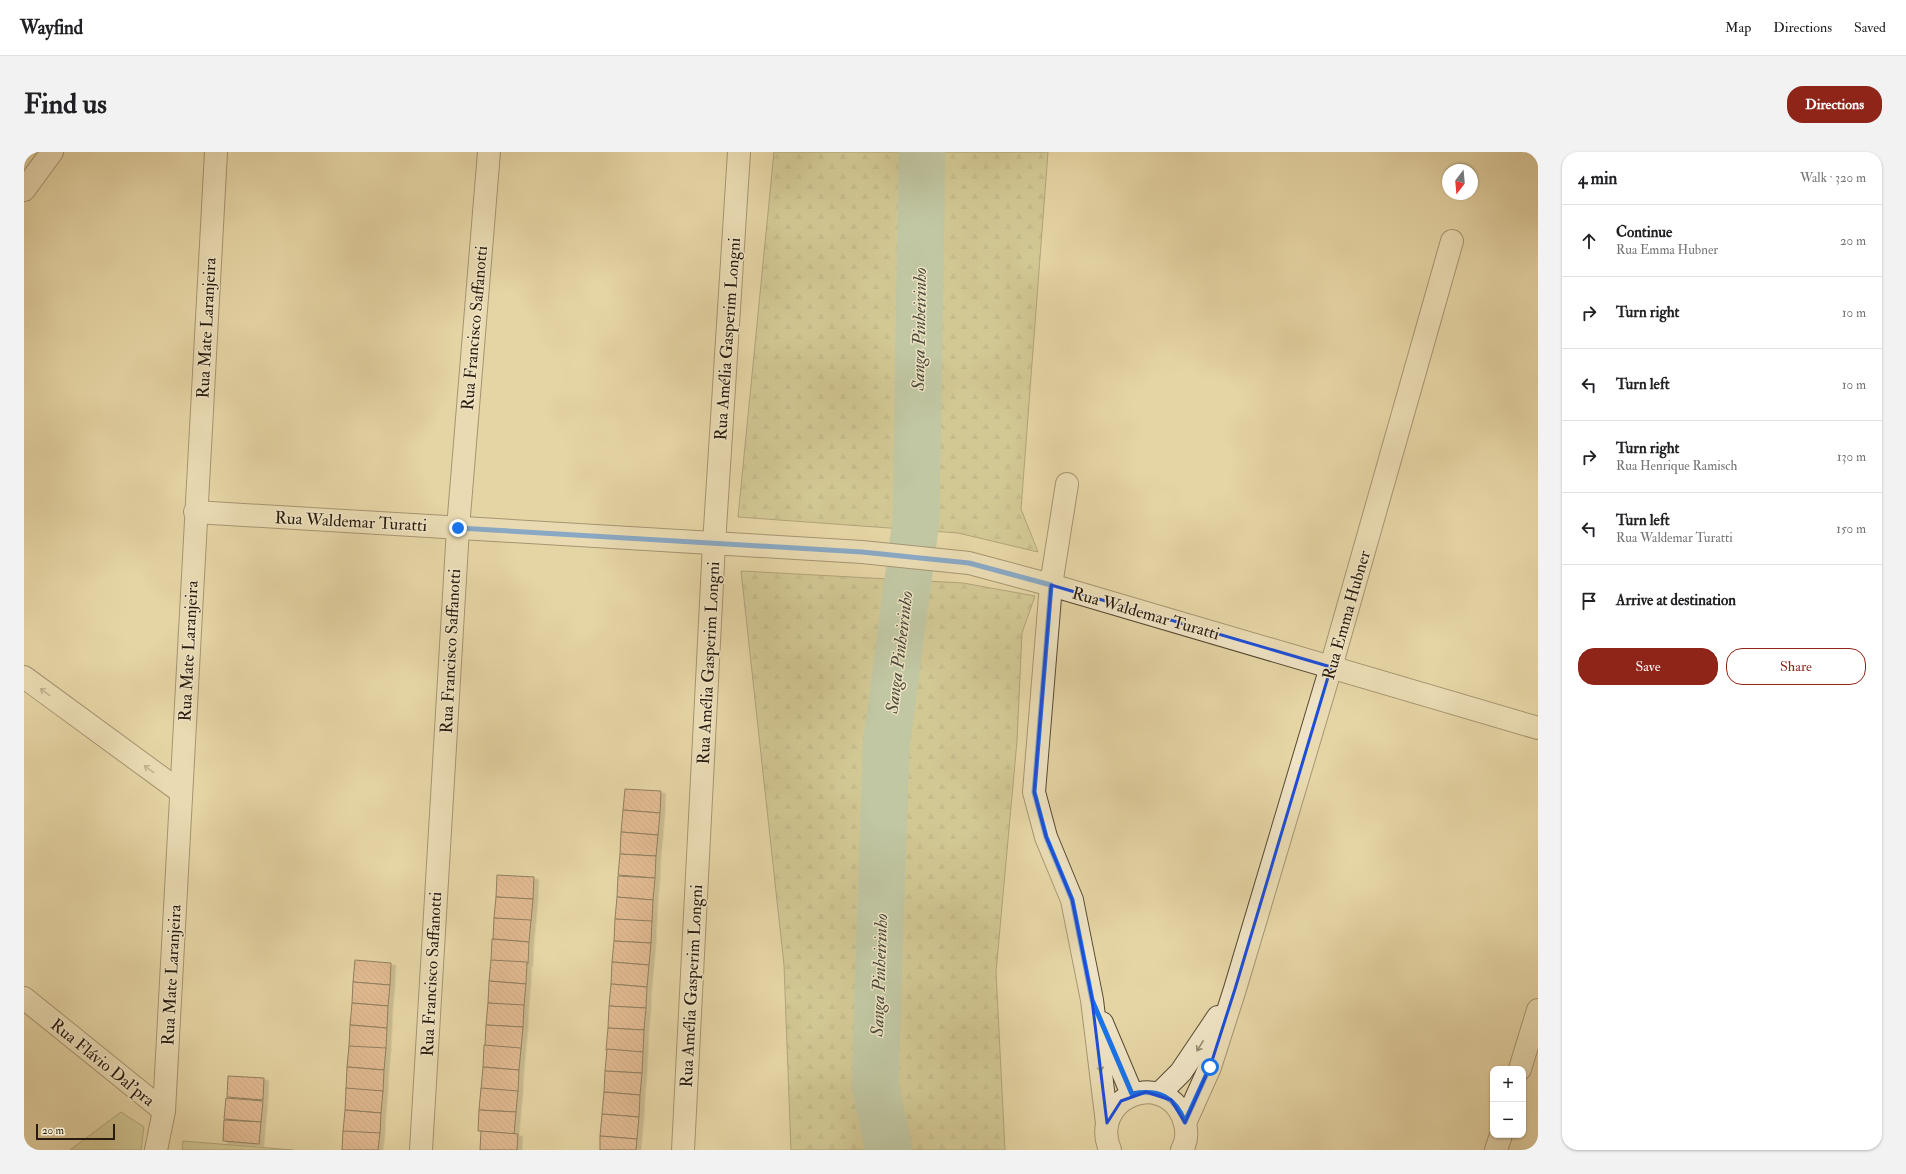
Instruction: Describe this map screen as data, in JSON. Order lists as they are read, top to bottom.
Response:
{
  "streets": {
    "street": [
      "Rua Mate Laranjeira",
      "Rua Francisco Saffanotti",
      "Rua Amélia Gasperim Longni",
      "Rua Waldemar Turatti",
      "Rua Emma Hubner",
      "Rua Flávio Dal'pra"
    ]
  },
  "crossings": [
    ["Rua Mate Laranjeira", "Rua Waldemar Turatti"],
    ["Rua Mate Laranjeira", "Rua Flávio Dal'pra"],
    ["Rua Francisco Saffanotti", "Rua Waldemar Turatti"],
    ["Rua Amélia Gasperim Longni", "Rua Waldemar Turatti"],
    ["Rua Waldemar Turatti", "Rua Emma Hubner"]
  ],
  "water": ["Sanga Pinheirinho"],
  "scale_bar": "20 m",
  "north": "bottom",
  "page": {
    "header": "Wayfind",
    "nav": ["Map", "Directions", "Saved"],
    "buttons": [
      "Directions",
      ["Save", "Share"]
    ],
    "title": "Find us",
    "heading": ["4 min", "Walk · 320 m"],
    "list": [
      ["Continue", "Rua Emma Hubner", "20 m"],
      ["Turn right", "10 m"],
      ["Turn left", "10 m"],
      ["Turn right", "Rua Henrique Ramisch", "130 m"],
      ["Turn left", "Rua Waldemar Turatti", "150 m"],
      "Arrive at destination"
    ],
    "map_buttons": ["+", "−"],
    "scale": "20 m"
  }
}
